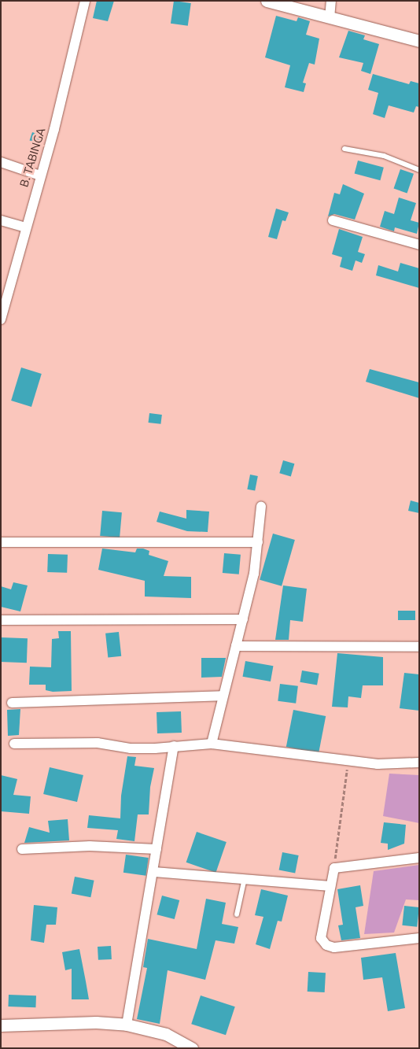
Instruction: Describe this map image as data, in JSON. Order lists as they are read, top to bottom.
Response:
{
  "streets": {
    "street": ["B. TABINGA"]
  }
}
